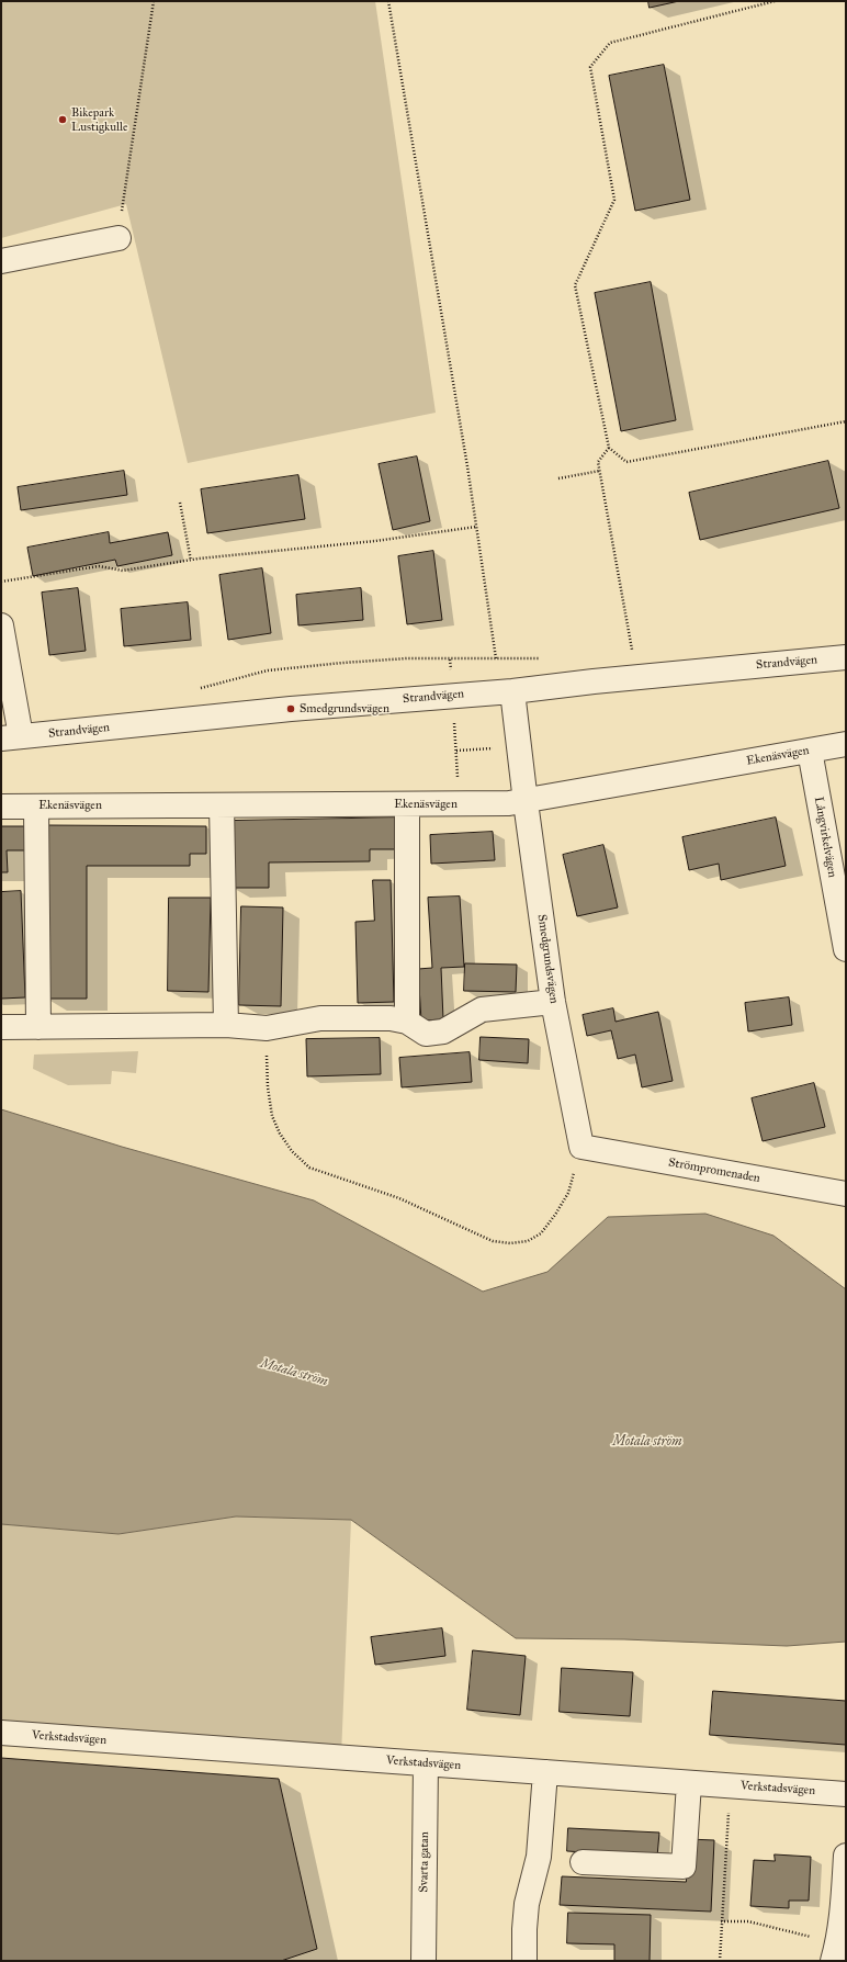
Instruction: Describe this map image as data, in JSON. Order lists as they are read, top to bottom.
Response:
{
  "streets": {
    "street": [
      "Strandvägen",
      "Ekenäsvägen",
      "Långvirkelvägen",
      "Smedgrundsvägen",
      "Strömpromenaden",
      "Verkstadsvägen",
      "Svarta gatan"
    ]
  },
  "crossings": [
    ["Strandvägen", "Smedgrundsvägen"],
    ["Ekenäsvägen", "Långvirkelvägen"],
    ["Ekenäsvägen", "Smedgrundsvägen"],
    ["Smedgrundsvägen", "Strömpromenaden"],
    ["Verkstadsvägen", "Svarta gatan"]
  ],
  "water": ["Motala ström"],
  "places": ["Bikepark Lustigkulle", "Smedgrundsvägen"]
}
